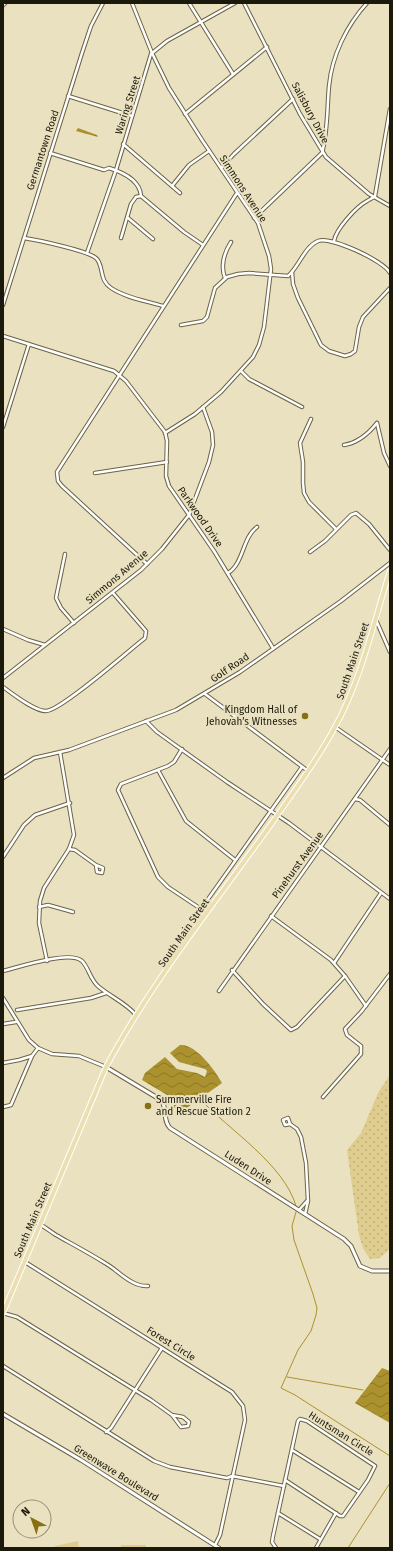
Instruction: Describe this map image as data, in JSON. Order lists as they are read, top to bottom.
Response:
{
  "streets": {
    "main road": ["South Main Street"],
    "street": [
      "Waring Street",
      "Salisbury Drive",
      "Germantown Road",
      "Simmons Avenue",
      "Parkwood Drive",
      "Golf Road",
      "Pinehurst Avenue",
      "Luden Drive",
      "Forest Circle",
      "Huntsman Circle",
      "Greenwave Boulevard"
    ]
  },
  "crossings": [
    ["Waring Street", "Simmons Avenue"],
    ["Simmons Avenue", "Parkwood Drive"],
    ["Parkwood Drive", "Golf Road"],
    ["South Main Street", "Luden Drive"],
    ["South Main Street", "Forest Circle"],
    ["Forest Circle", "Greenwave Boulevard"]
  ],
  "places": ["Kingdom Hall of Jehovah’s Witnesses", "Summerville Fire and Rescue Station 2"],
  "north": "top left"
}
